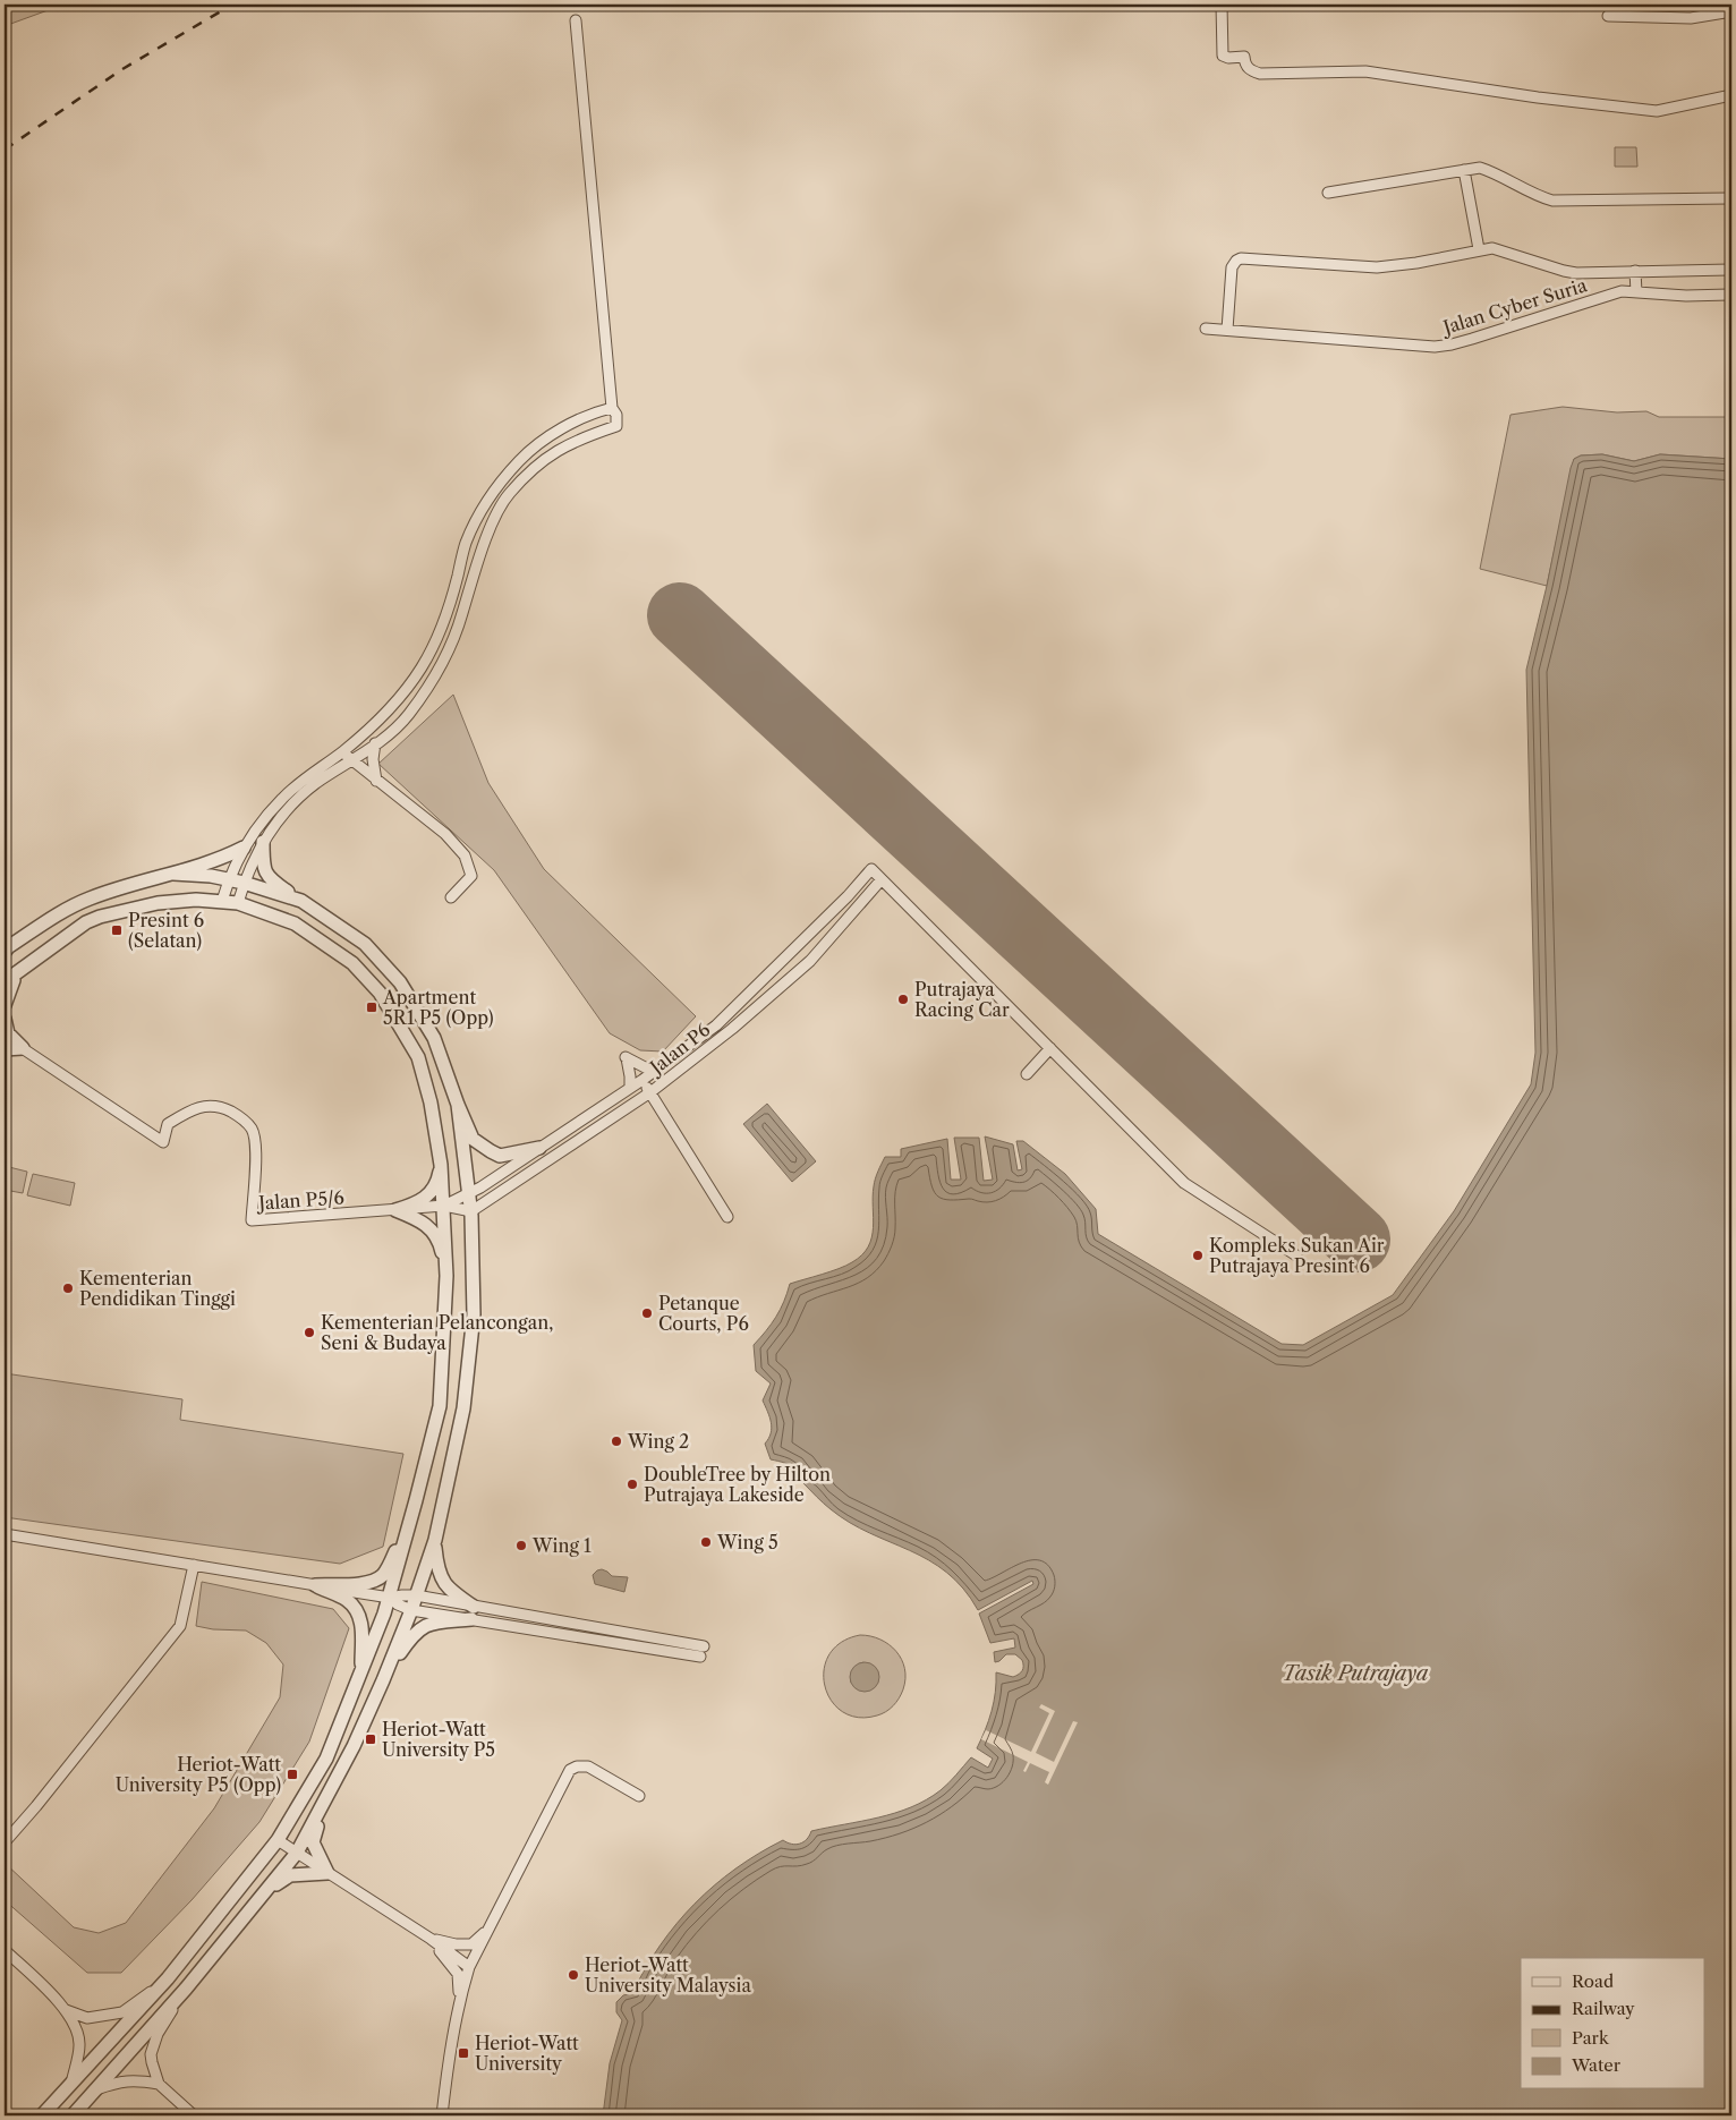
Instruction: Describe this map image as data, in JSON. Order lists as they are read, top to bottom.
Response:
{
  "streets": {
    "street": ["Jalan Cyber Suria", "Jalan P6", "Jalan P5/6"]
  },
  "crossings": [
    ["Jalan P6", "Jalan P5/6"]
  ],
  "water": ["Tasik Putrajaya"],
  "places": {
    "transit": [
      "Presint 6 (Selatan)",
      "Apartment 5R1 P5 (Opp)",
      "Heriot-Watt University P5",
      "Heriot-Watt University P5 (Opp)",
      "Heriot-Watt University"
    ],
    "other": [
      "Putrajaya Racing Car",
      "Kompleks Sukan Air Putrajaya Presint 6",
      "Kementerian Pendidikan Tinggi",
      "Petanque Courts, P6",
      "Kementerian Pelancongan, Seni & Budaya",
      "Wing 2",
      "DoubleTree by Hilton Putrajaya Lakeside",
      "Wing 5",
      "Wing 1",
      "Heriot-Watt University Malaysia"
    ]
  },
  "legend": [
    "Road",
    "Railway",
    "Park",
    "Water"
  ]
}
